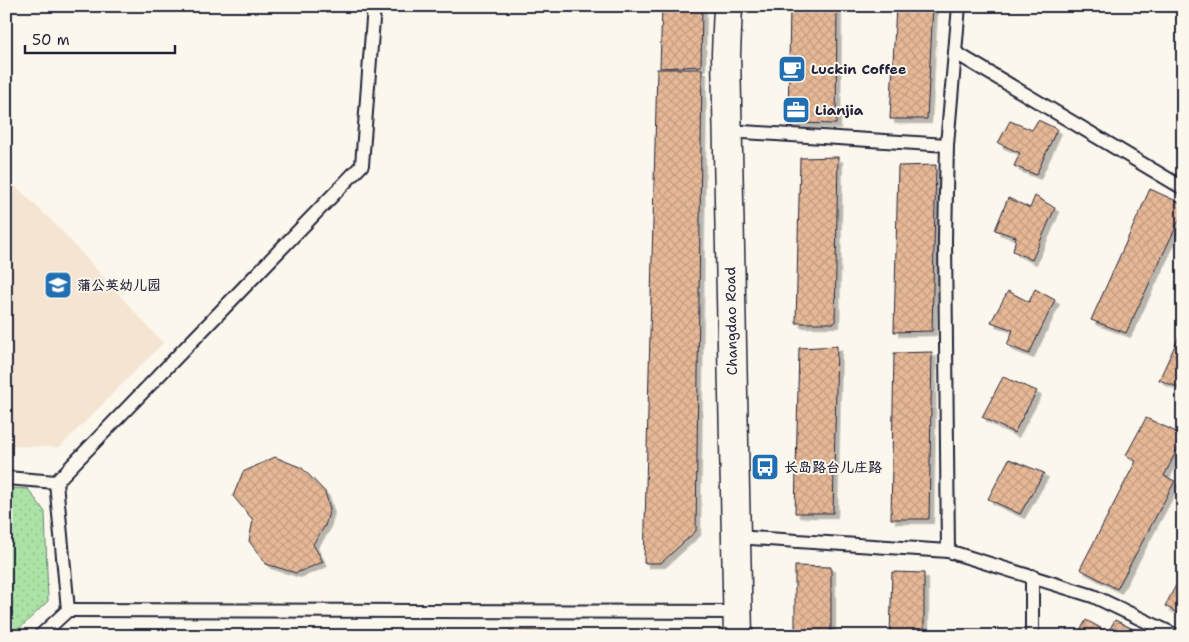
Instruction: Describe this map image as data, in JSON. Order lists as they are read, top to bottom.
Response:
{
  "streets": {
    "street": ["Changdao Road"]
  },
  "places": {
    "cafe": ["Luckin Coffee"],
    "office": ["Lianjia"],
    "school or university": ["蒲公英幼儿园"],
    "bus stop": ["长岛路台儿庄路"]
  },
  "scale_bar": "50 m"
}
